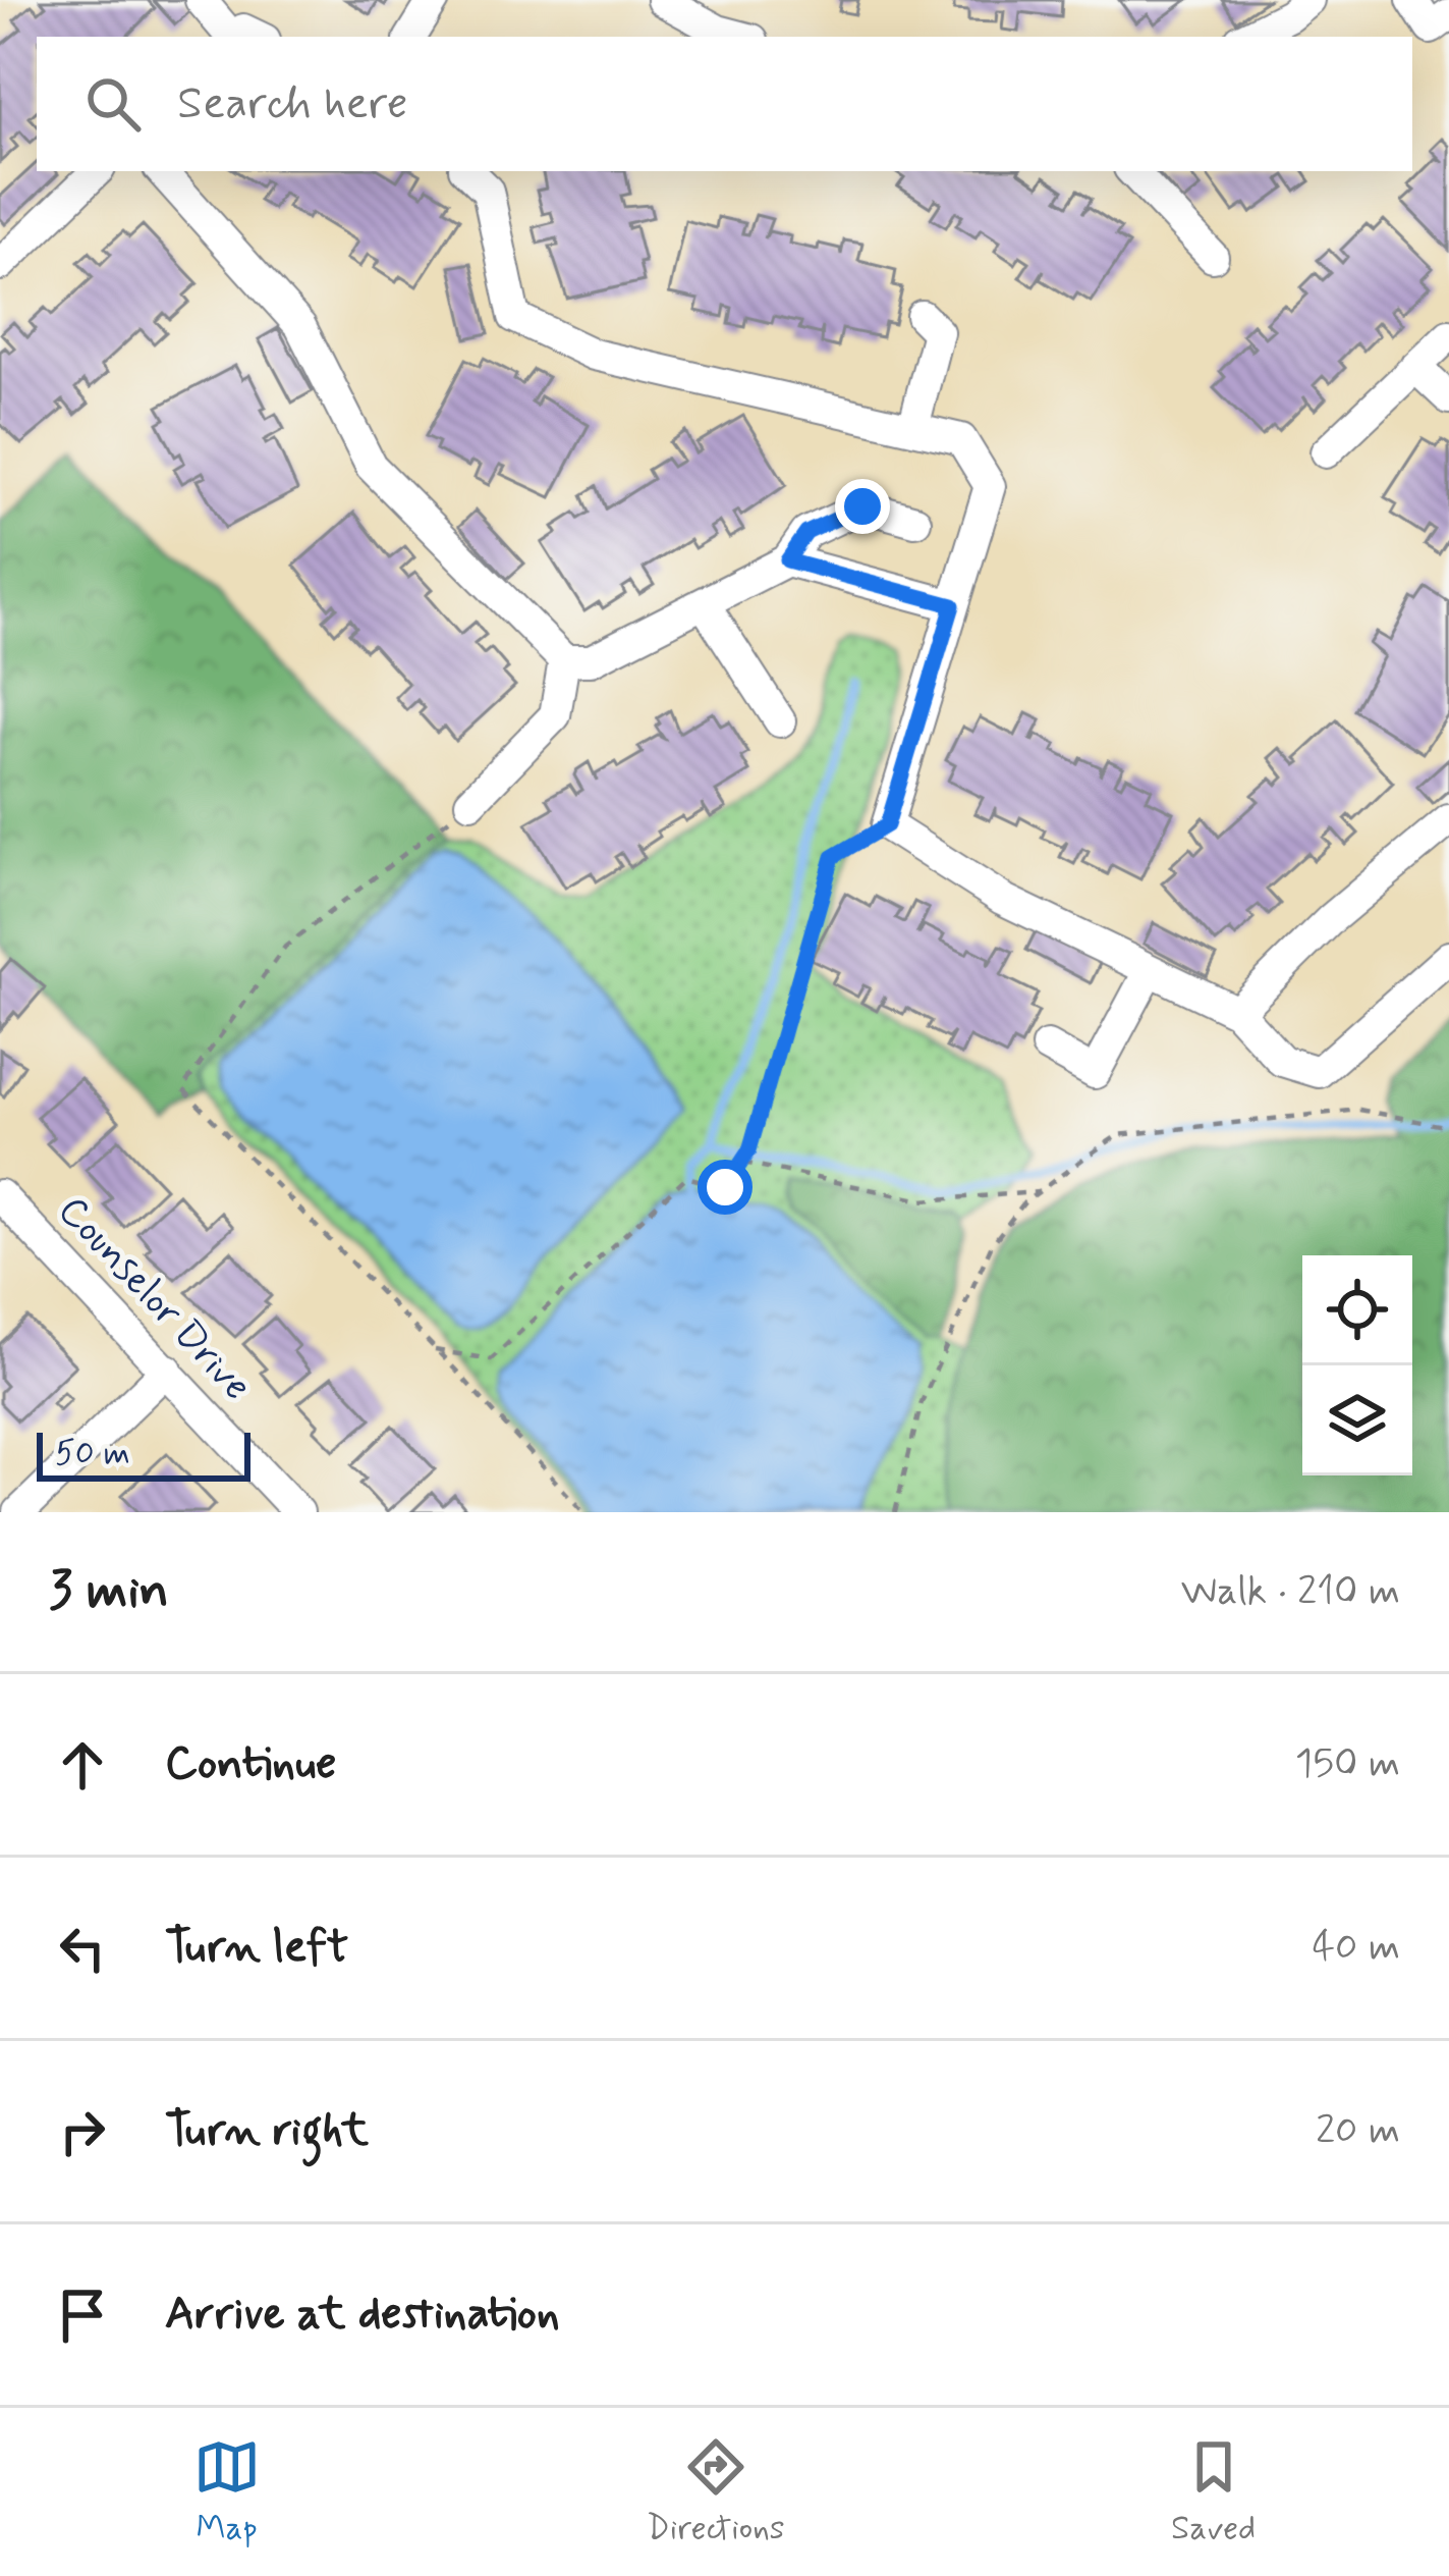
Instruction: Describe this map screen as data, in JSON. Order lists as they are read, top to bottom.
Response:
{
  "streets": {
    "street": ["Counselor Drive"]
  },
  "scale_bar": "50 m",
  "page": {
    "search": "Search here",
    "scale": "50 m",
    "heading": ["3 min", "Walk · 210 m"],
    "list": [
      ["Continue", "150 m"],
      ["Turn left", "40 m"],
      ["Turn right", "20 m"],
      "Arrive at destination"
    ],
    "nav": ["Map", "Directions", "Saved"]
  }
}
